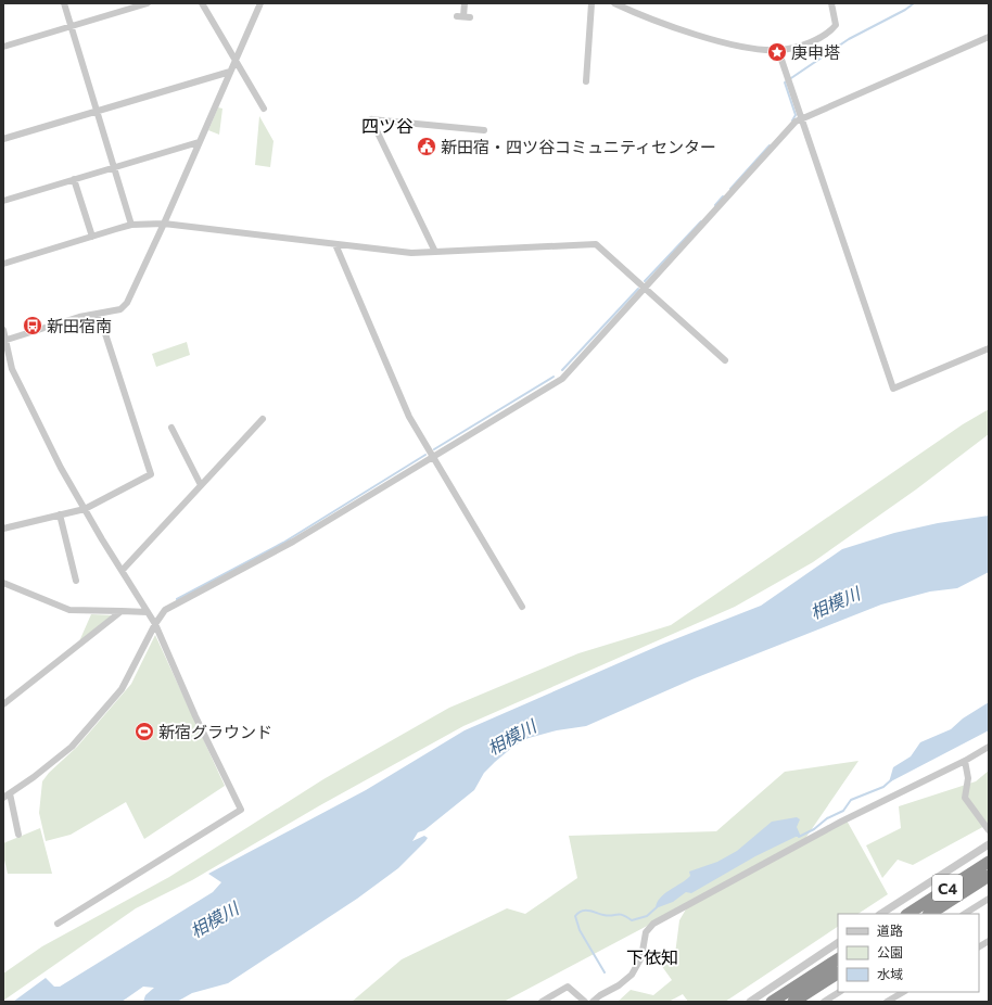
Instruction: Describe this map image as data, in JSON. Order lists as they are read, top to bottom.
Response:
{
  "streets": {
    "highway": ["C4"]
  },
  "districts": ["四ツ谷", "下依知"],
  "water": ["相模川"],
  "places": {
    "place": ["庚申塔"],
    "public building": ["新田宿・四ツ谷コミュニティセンター"],
    "bus stop": ["新田宿南"],
    "sports": ["新宿グラウンド"]
  },
  "legend": ["道路", "公園", "水域"]
}
